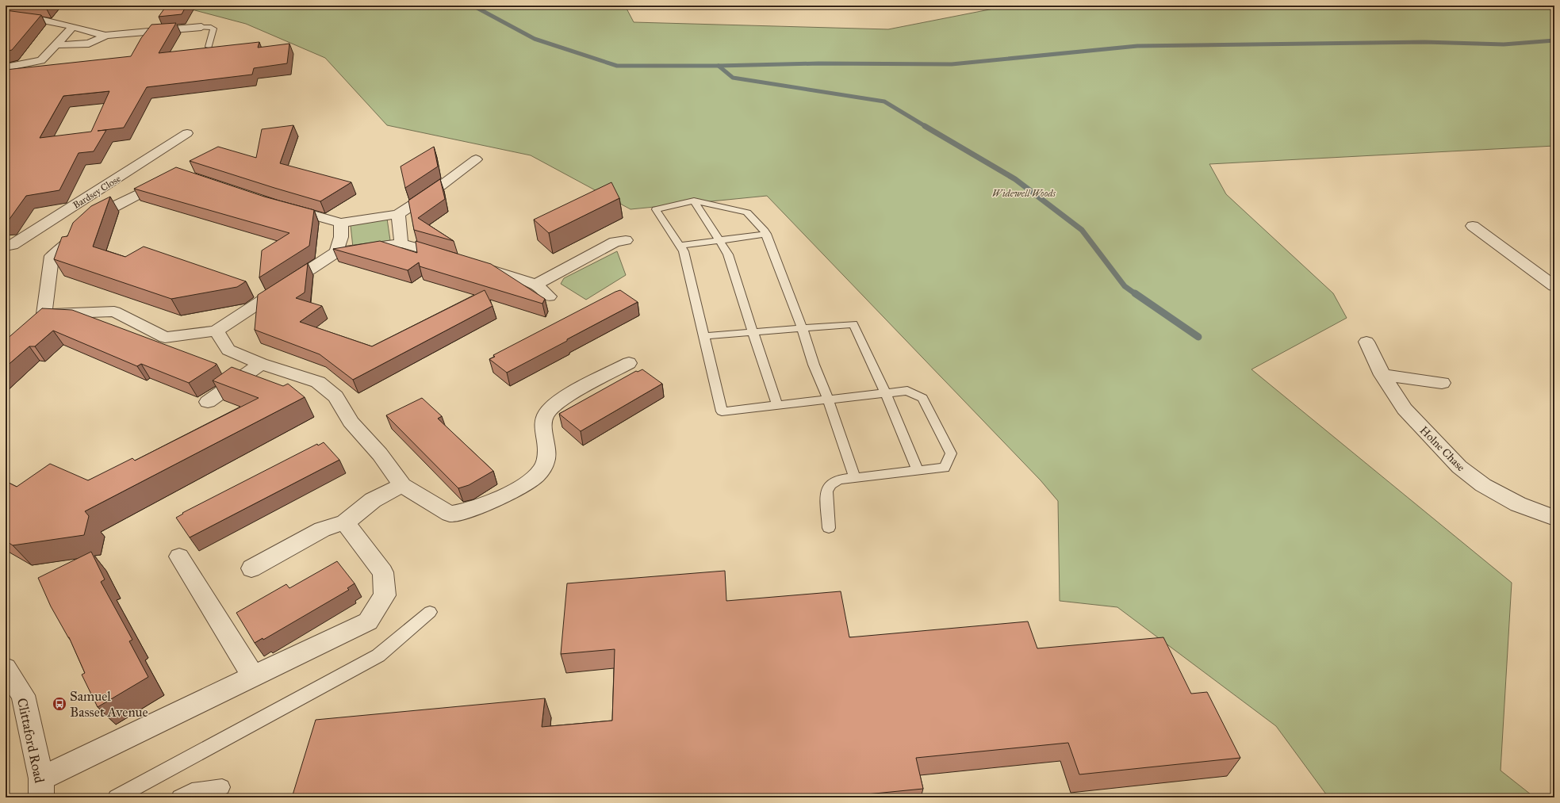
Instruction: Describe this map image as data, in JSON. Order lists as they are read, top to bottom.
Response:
{
  "streets": {
    "street": ["Bardsey Close", "Holne Chase", "Clittaford Road"]
  },
  "parks": ["Widewell Woods"],
  "places": {
    "bus stop": ["Samuel Basset Avenue"]
  }
}
